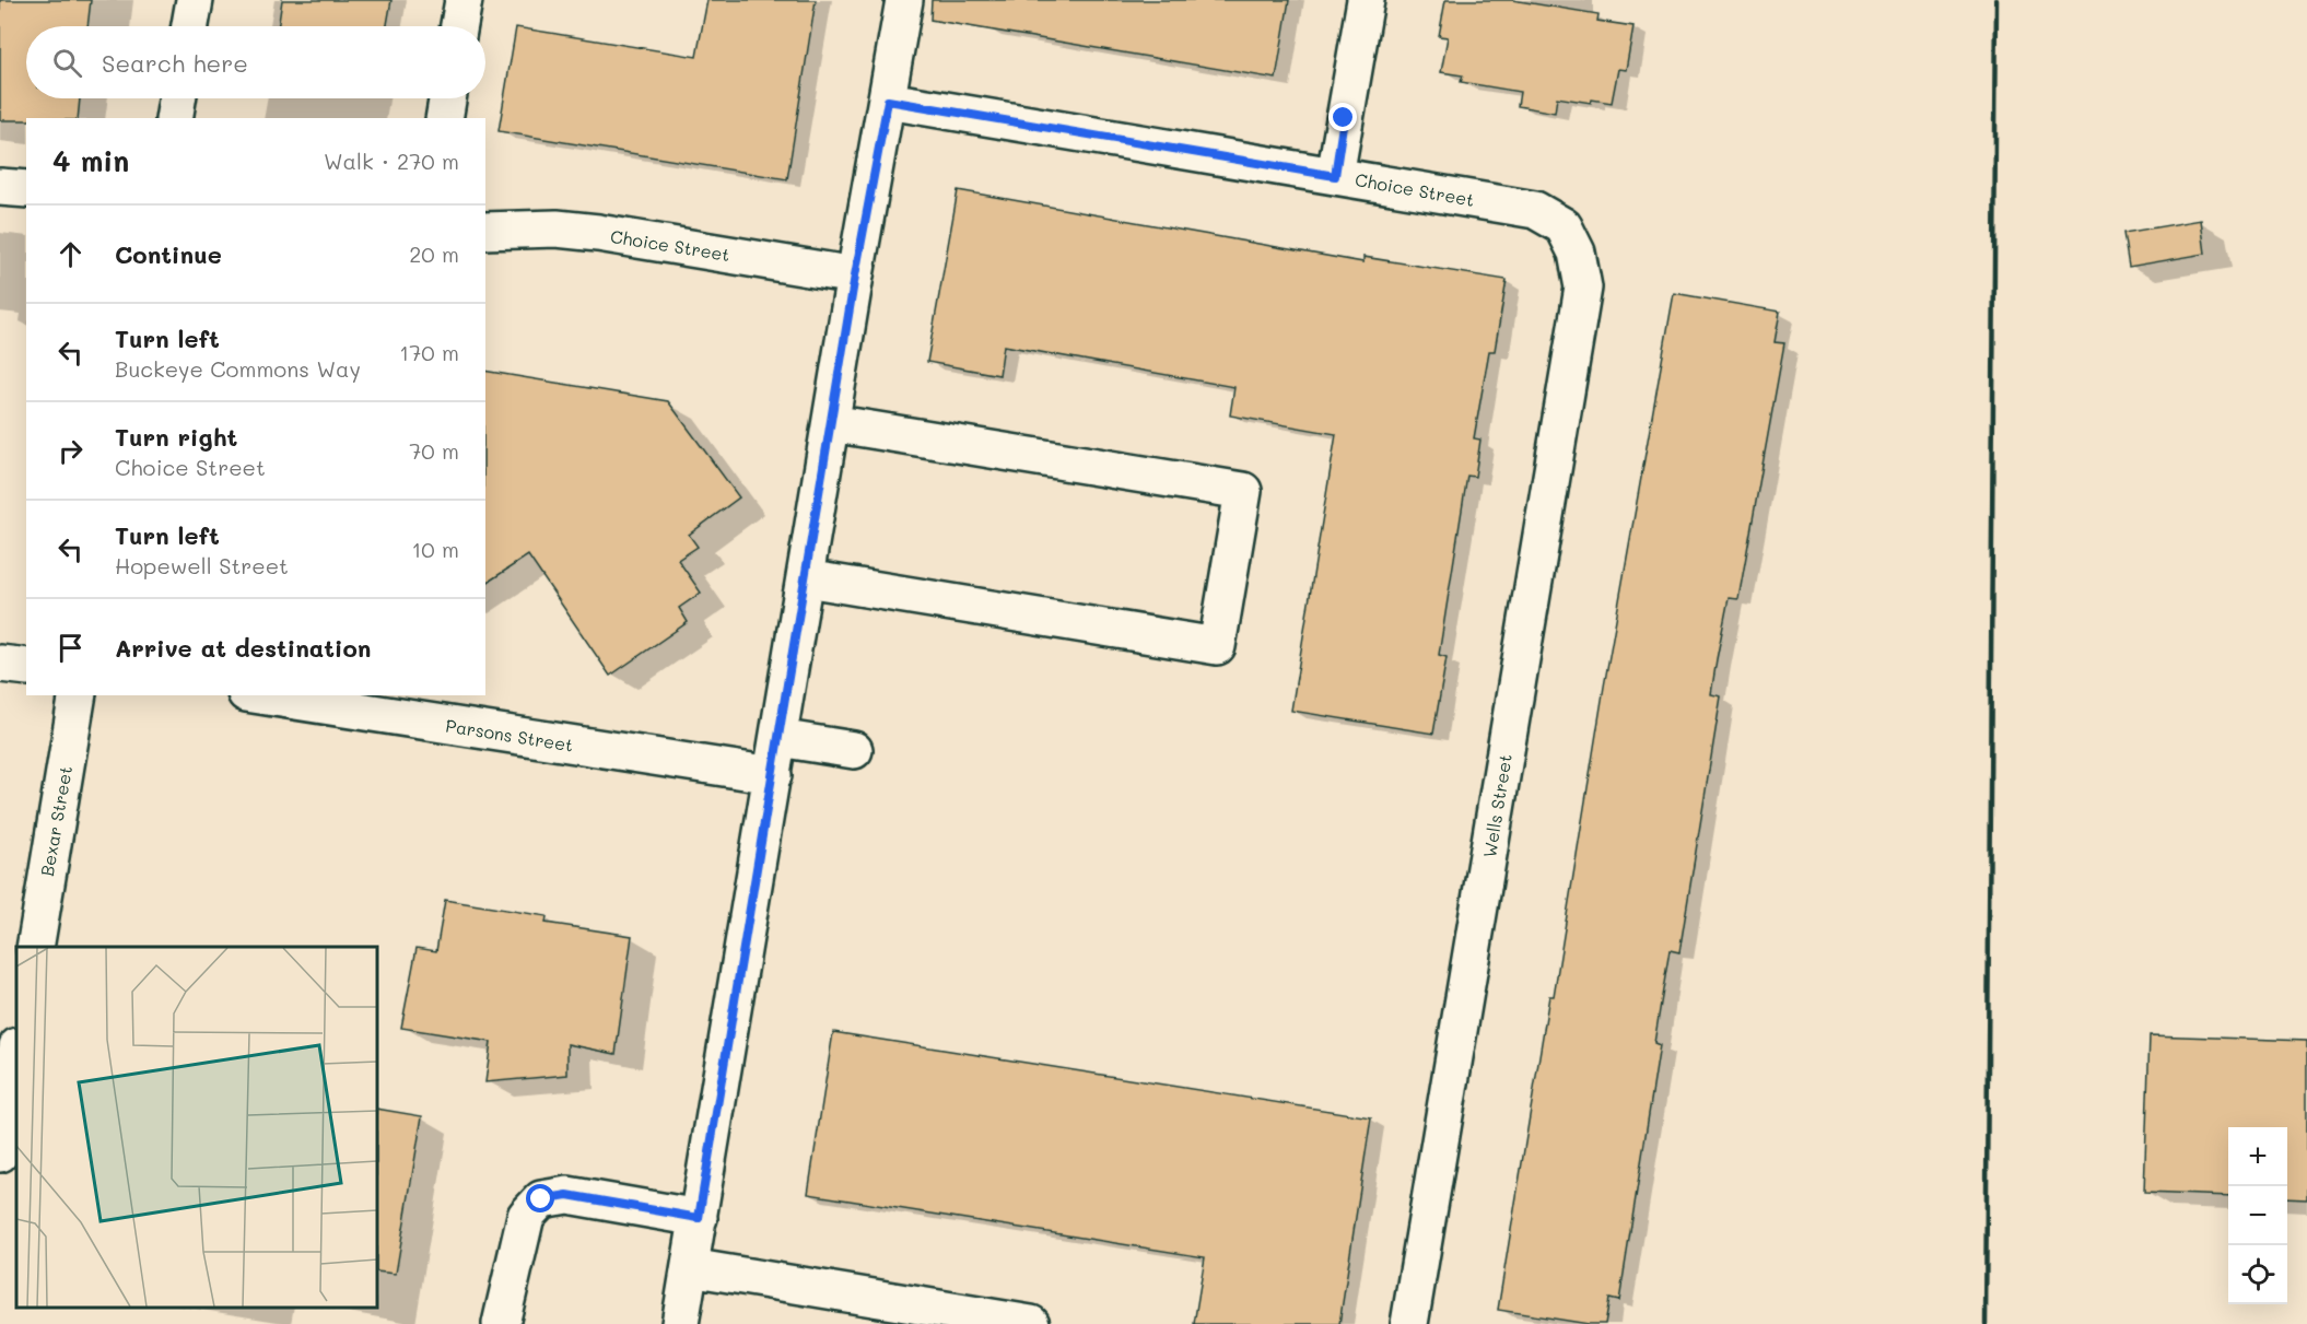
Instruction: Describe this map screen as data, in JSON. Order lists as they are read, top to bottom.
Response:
{
  "streets": {
    "street": [
      "Choice Street",
      "Parsons Street",
      "Wells Street",
      "Bexar Street"
    ]
  },
  "crossings": [
    ["Choice Street", "Wells Street"]
  ],
  "page": {
    "search": "Search here",
    "heading": ["4 min", "Walk · 270 m"],
    "list": [
      ["Continue", "20 m"],
      ["Turn left", "Buckeye Commons Way", "170 m"],
      ["Turn right", "Choice Street", "70 m"],
      ["Turn left", "Hopewell Street", "10 m"],
      "Arrive at destination"
    ],
    "map_buttons": ["+", "−"]
  }
}
